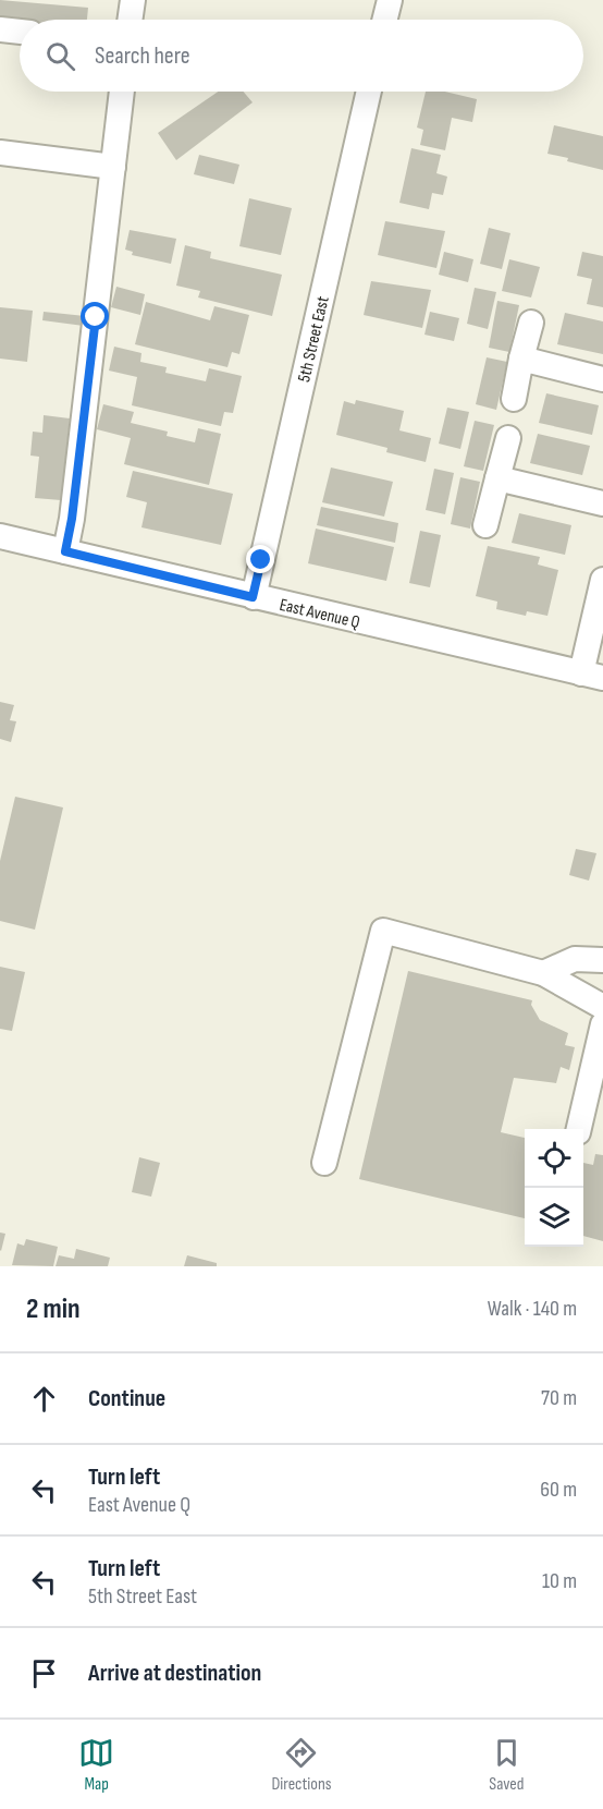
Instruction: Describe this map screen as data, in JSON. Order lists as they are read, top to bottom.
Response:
{
  "streets": {
    "street": ["5th Street East", "East Avenue Q"]
  },
  "crossings": [
    ["5th Street East", "East Avenue Q"]
  ],
  "page": {
    "search": "Search here",
    "heading": ["2 min", "Walk · 140 m"],
    "list": [
      ["Continue", "70 m"],
      ["Turn left", "East Avenue Q", "60 m"],
      ["Turn left", "5th Street East", "10 m"],
      "Arrive at destination"
    ],
    "nav": ["Map", "Directions", "Saved"]
  }
}
